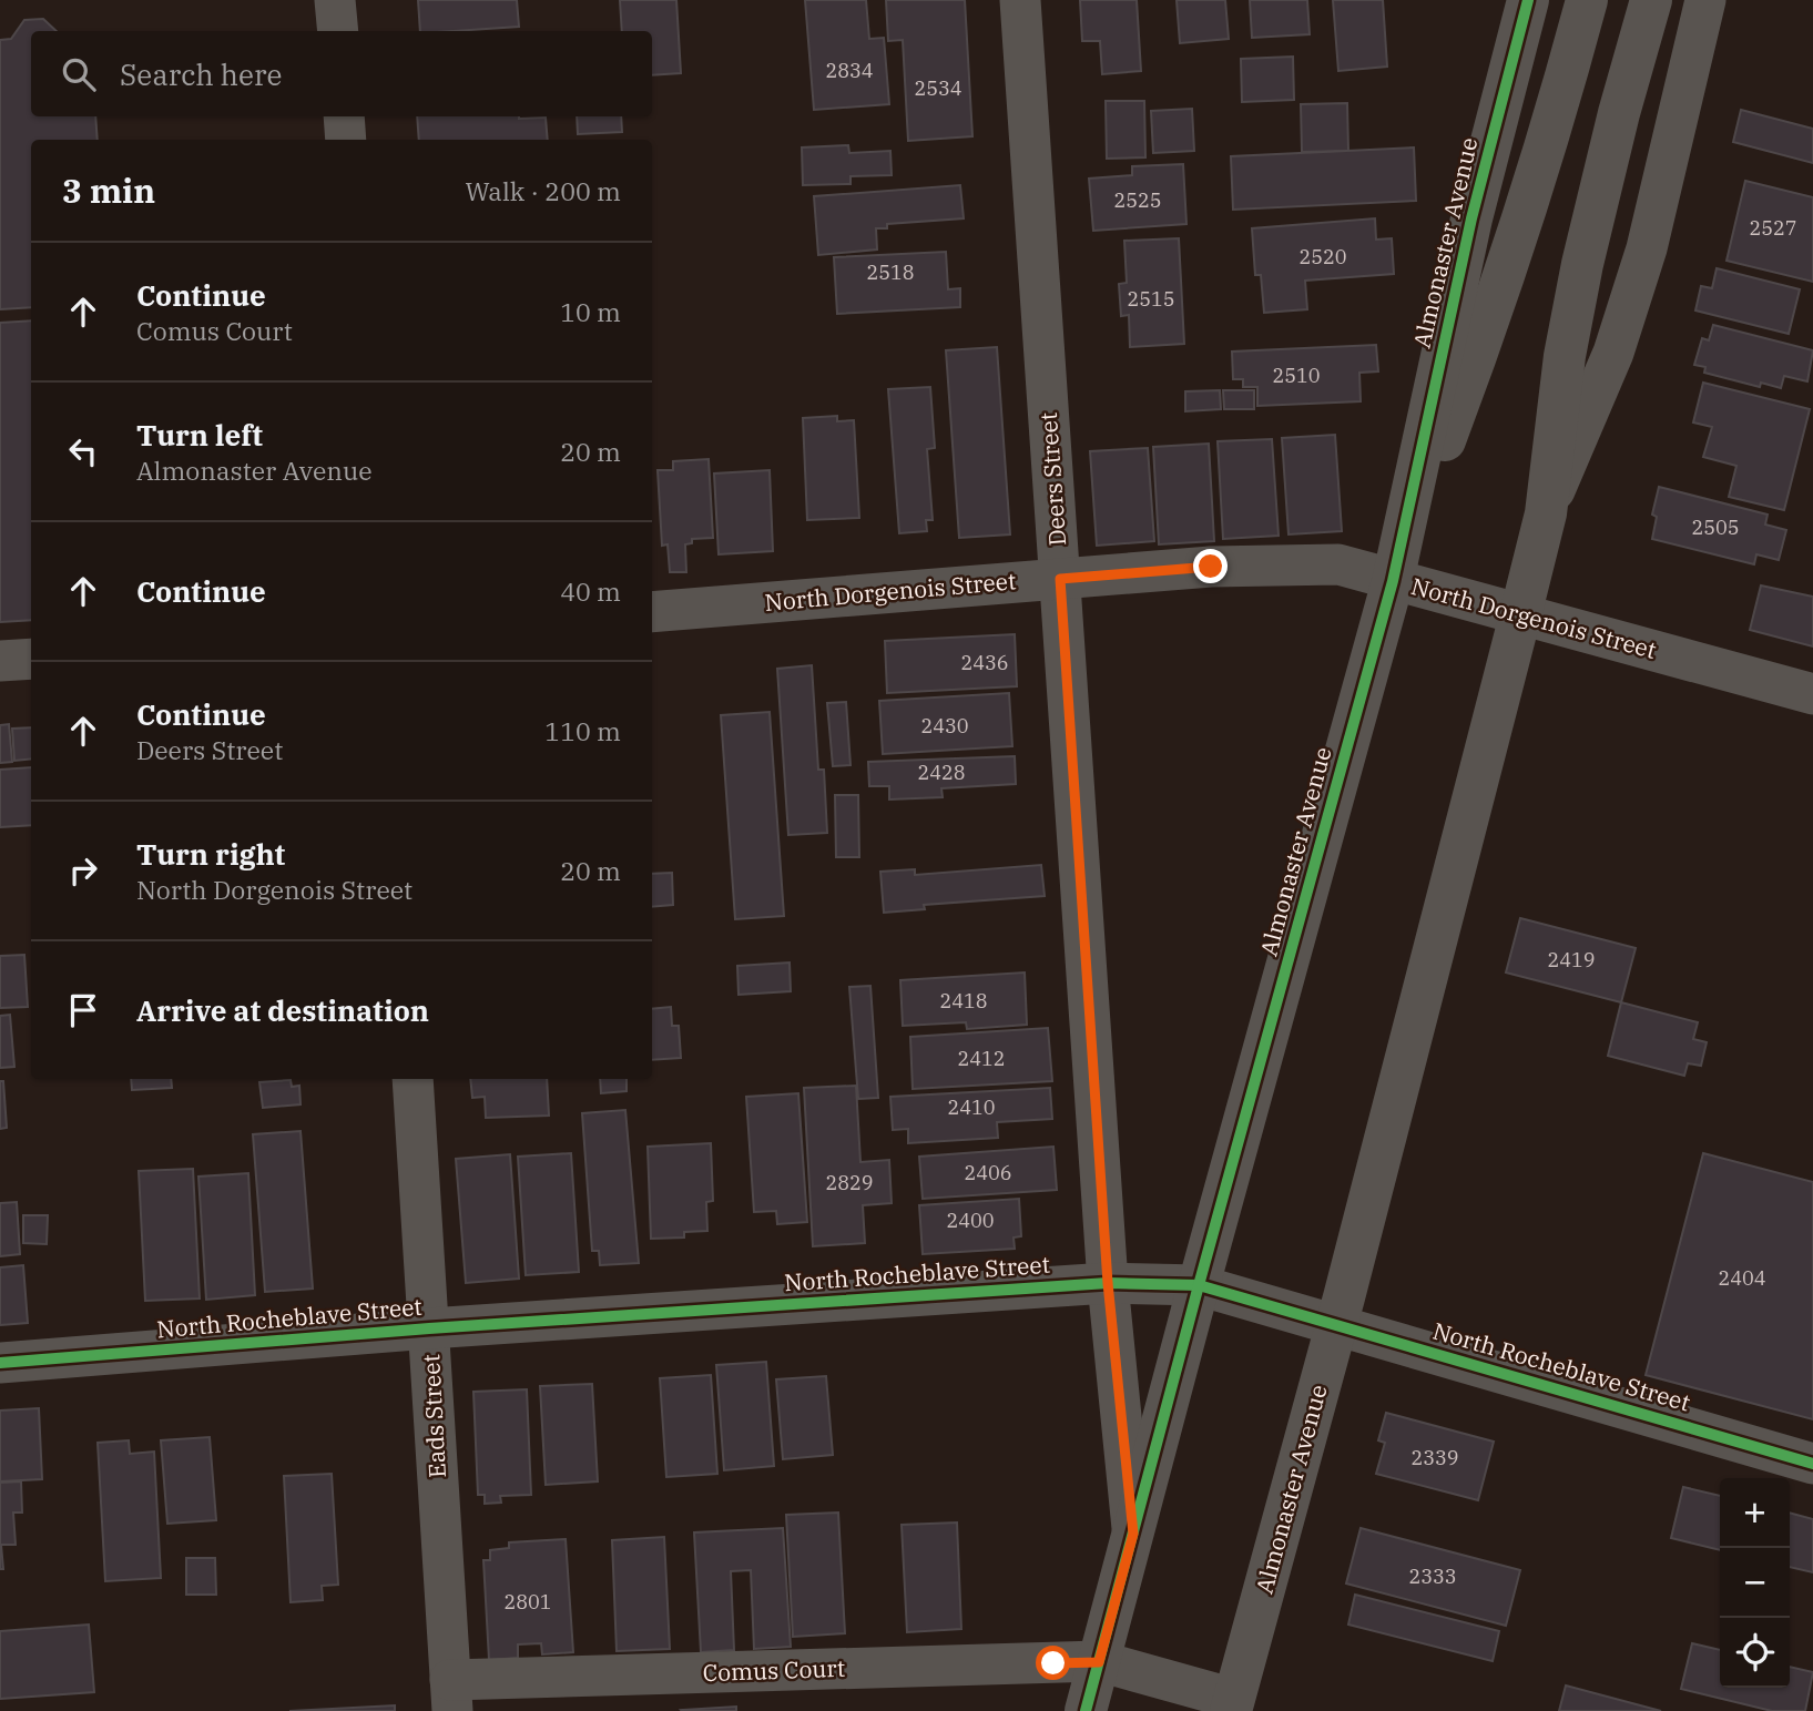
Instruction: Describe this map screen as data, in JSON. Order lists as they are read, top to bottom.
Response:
{
  "streets": {
    "street": [
      "Almonaster Avenue",
      "Deers Street",
      "North Dorgenois Street",
      "North Rocheblave Street",
      "Eads Street",
      "Comus Court"
    ]
  },
  "crossings": [
    ["Almonaster Avenue", "Deers Street"],
    ["Almonaster Avenue", "North Dorgenois Street"],
    ["Almonaster Avenue", "North Rocheblave Street"],
    ["Almonaster Avenue", "Comus Court"],
    ["Deers Street", "North Dorgenois Street"],
    ["Deers Street", "North Rocheblave Street"],
    ["North Rocheblave Street", "Eads Street"],
    ["Eads Street", "Comus Court"]
  ],
  "house_numbers": [
    "2834",
    "2534",
    "2525",
    "2527",
    "2520",
    "2518",
    "2515",
    "2510",
    "2505",
    "2436",
    "2430",
    "2428",
    "2419",
    "2418",
    "2412",
    "2410",
    "2406",
    "2829",
    "2400",
    "2404",
    "2339",
    "2333",
    "2801"
  ],
  "page": {
    "search": "Search here",
    "heading": ["3 min", "Walk · 200 m"],
    "list": [
      ["Continue", "Comus Court", "10 m"],
      ["Turn left", "Almonaster Avenue", "20 m"],
      ["Continue", "40 m"],
      ["Continue", "Deers Street", "110 m"],
      ["Turn right", "North Dorgenois Street", "20 m"],
      "Arrive at destination"
    ],
    "map_buttons": ["+", "−"]
  }
}
